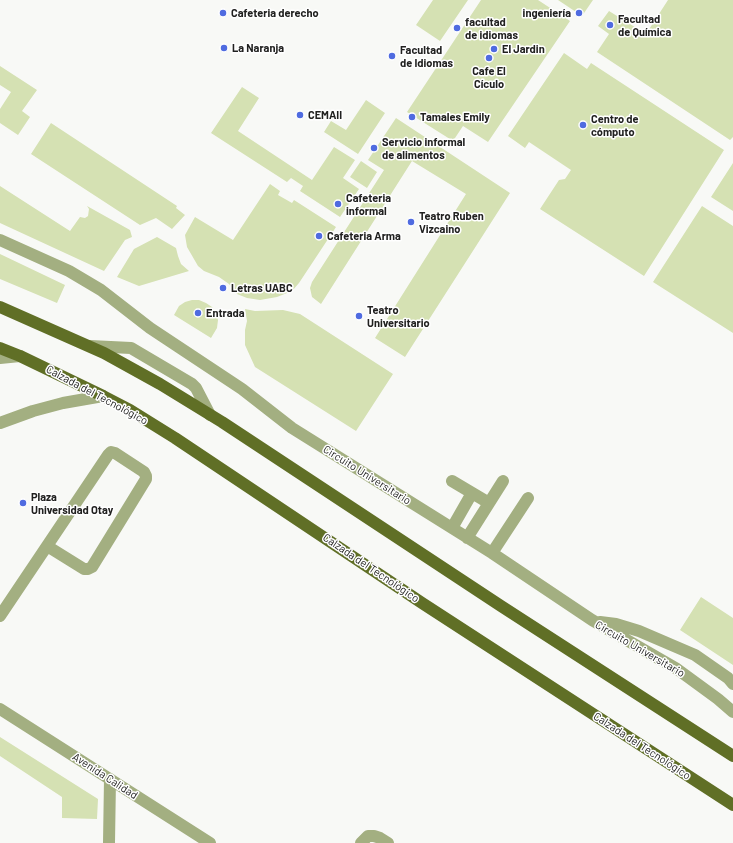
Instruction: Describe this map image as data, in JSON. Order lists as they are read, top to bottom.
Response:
{
  "streets": {
    "main road": ["Calzada del Tecnológico"],
    "street": ["Circuito Universitario", "Avenida Calidad"]
  },
  "places": [
    "Cafeteria derecho",
    "ingeniería",
    "Facultad de Química",
    "facultad de idiomas",
    "La Naranja",
    "El Jardin",
    "Facultad de Idiomas",
    "Cafe El Cículo",
    "CEMAII",
    "Tamales Emily",
    "Centro de cómputo",
    "Servicio informal de alimentos",
    "Cafeteria informal",
    "Teatro Ruben Vizcaino",
    "Cafeteria Arma",
    "Letras UABC",
    "Entrada",
    "Teatro Universitario",
    "Plaza Universidad Otay"
  ]
}
